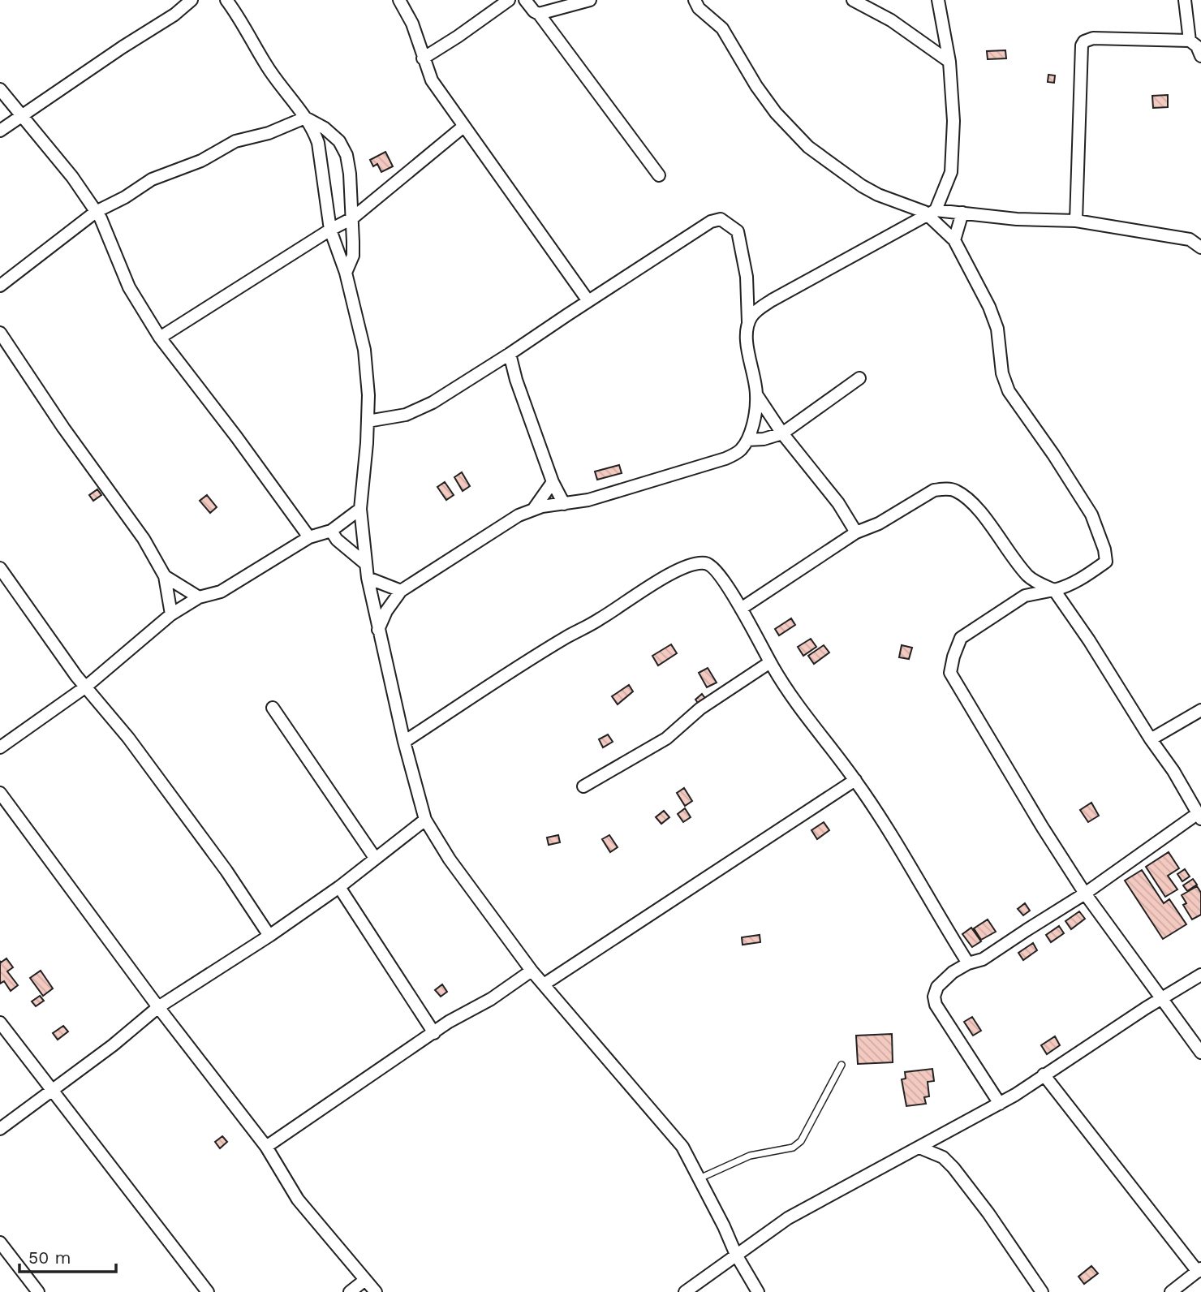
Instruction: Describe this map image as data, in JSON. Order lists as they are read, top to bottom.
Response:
{
  "scale_bar": "50 m"
}
